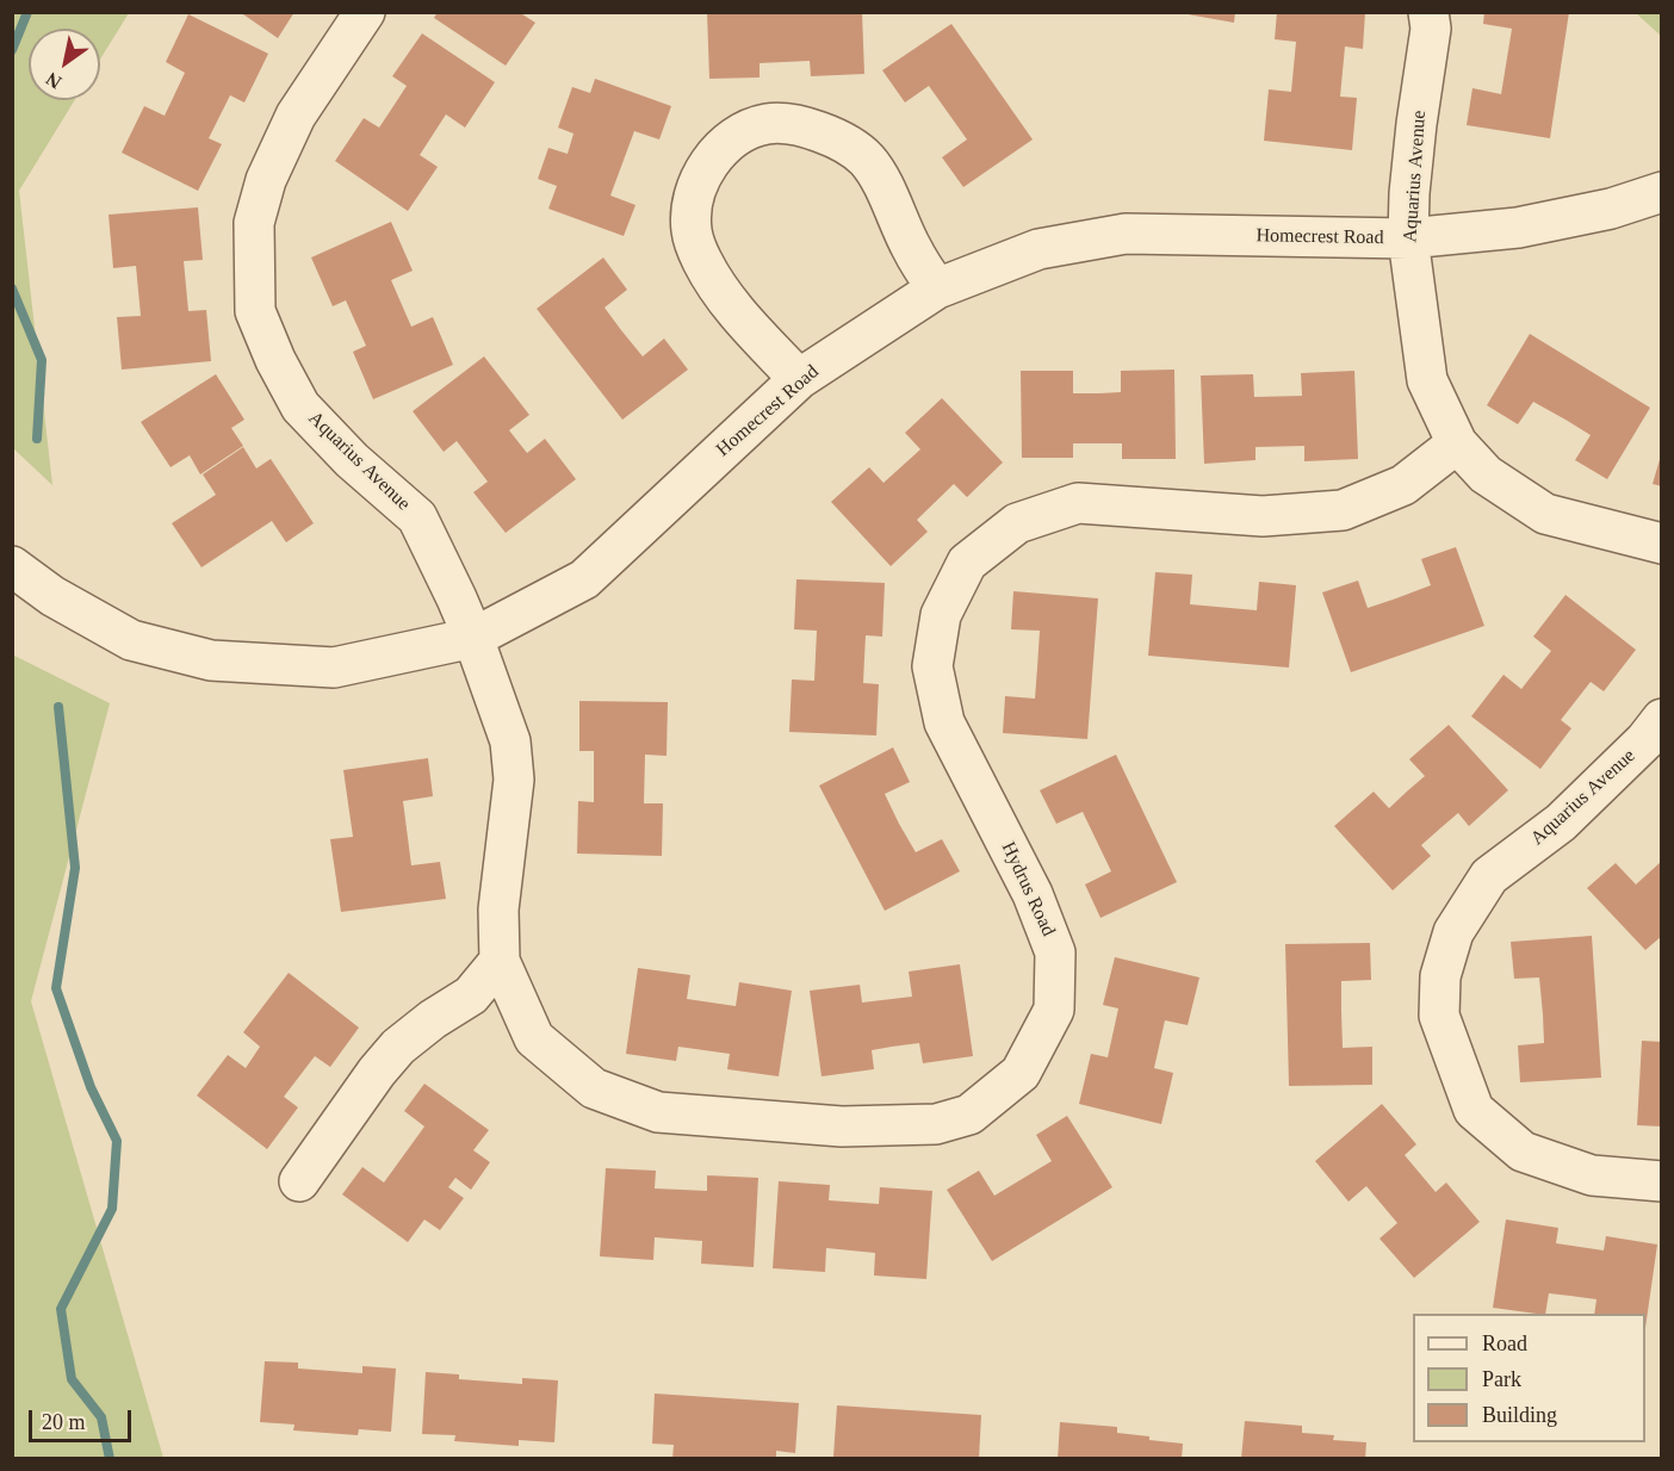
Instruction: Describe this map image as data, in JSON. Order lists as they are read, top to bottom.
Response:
{
  "streets": {
    "street": ["Aquarius Avenue", "Homecrest Road", "Hydrus Road"]
  },
  "crossings": [
    ["Aquarius Avenue", "Homecrest Road"],
    ["Aquarius Avenue", "Hydrus Road"],
    ["Homecrest Road", "Hydrus Road"]
  ],
  "legend": ["Road", "Park", "Building"],
  "scale_bar": "20 m",
  "north": "bottom left"
}
